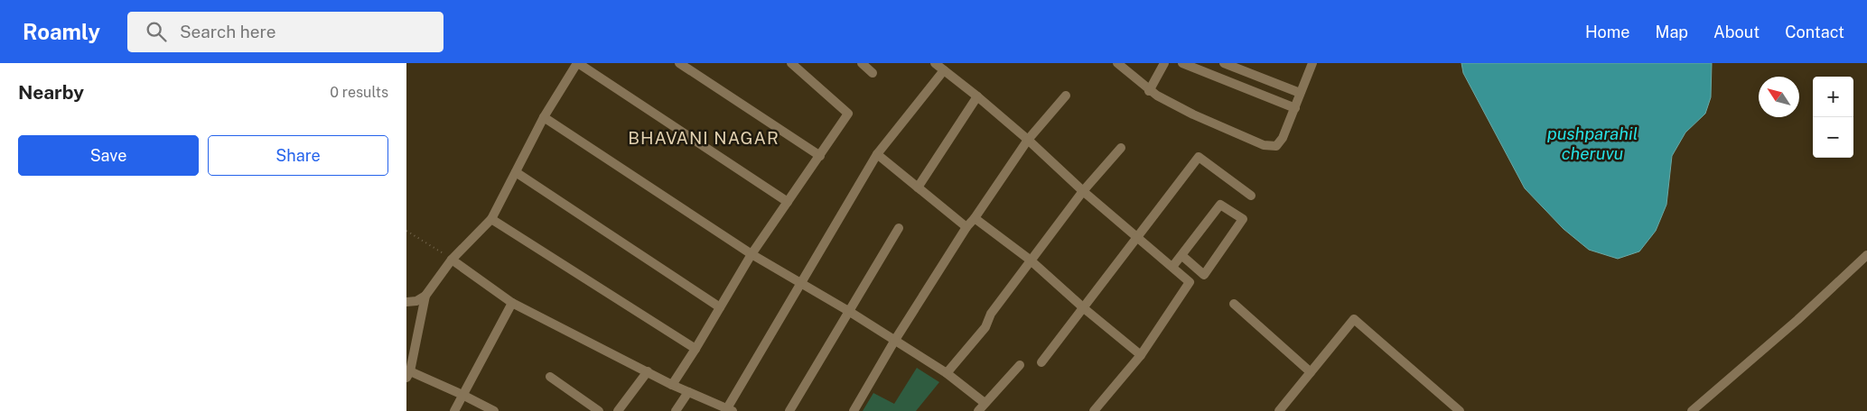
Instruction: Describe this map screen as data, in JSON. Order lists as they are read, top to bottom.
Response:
{
  "districts": ["BHAVANI NAGAR"],
  "water": ["pushparahil cheruvu"],
  "north": "top left",
  "page": {
    "header": "Roamly",
    "search": "Search here",
    "nav": [
      "Home",
      "Map",
      "About",
      "Contact"
    ],
    "heading": ["Nearby", "0 results"],
    "map_buttons": ["+", "−"],
    "buttons": ["Save", "Share"]
  }
}
